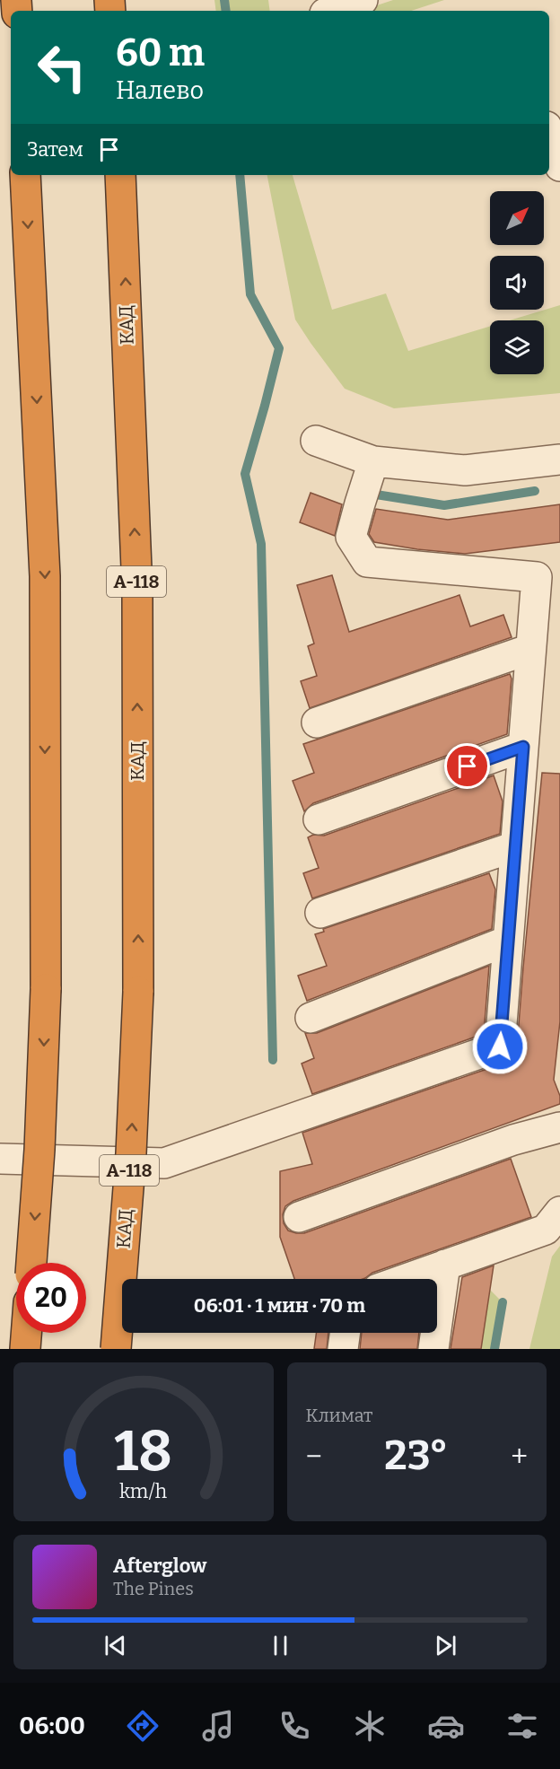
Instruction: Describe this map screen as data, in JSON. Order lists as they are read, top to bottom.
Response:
{
  "streets": {
    "highway": ["КАД", "А-118"]
  },
  "north": "top right",
  "page": {
    "turn": ["60 m", "Налево"],
    "then": "Затем",
    "limit": "20",
    "trip": "06:01 · 1 мин · 70 m",
    "tile": "Климат",
    "heat": ["−", "23°", "+"],
    "song": ["Afterglow", "The Pines"],
    "tabs": "06:00",
    "gauge": ["18", "km/h"]
  }
}
